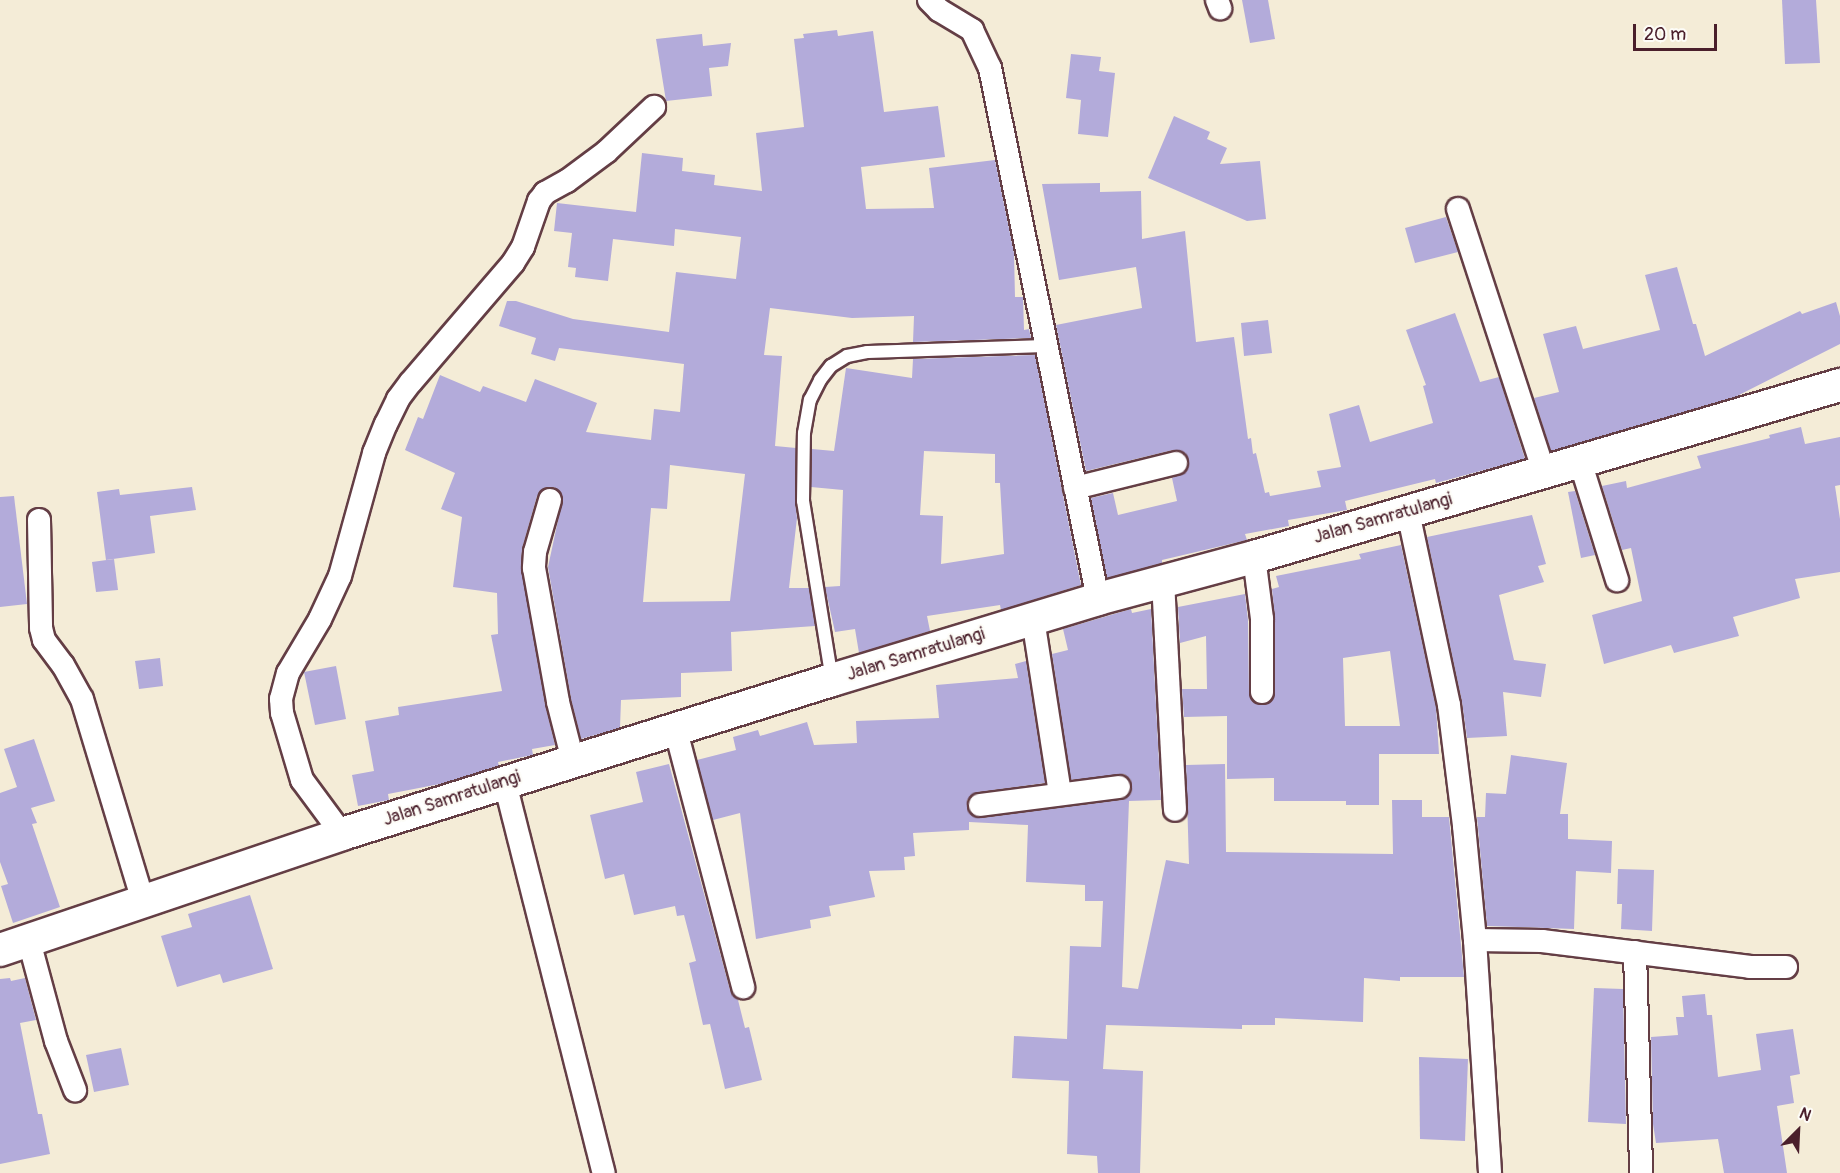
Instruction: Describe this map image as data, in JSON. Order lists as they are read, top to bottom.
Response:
{
  "streets": {
    "main road": ["Jalan Samratulangi"]
  },
  "scale_bar": "20 m",
  "north": "top right"
}
